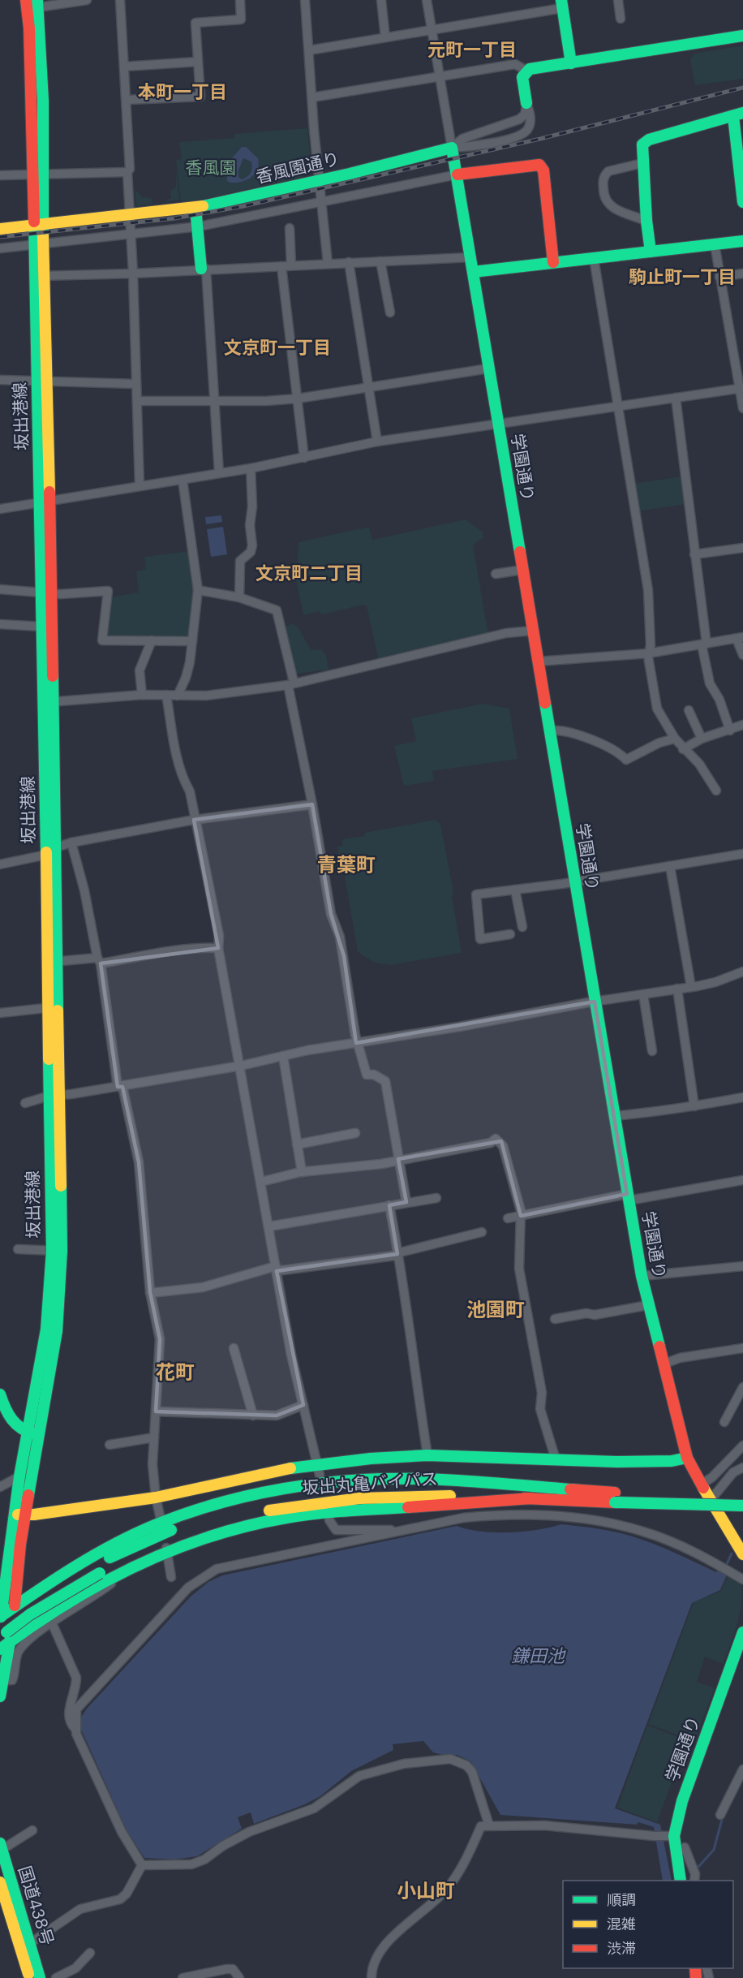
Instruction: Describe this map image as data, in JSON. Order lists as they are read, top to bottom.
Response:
{
  "streets": {
    "main road": [
      "香風園通り",
      "坂出港線",
      "学園通り",
      "坂出丸亀バイパス",
      "国道438号"
    ]
  },
  "crossings": [
    ["香風園通り", "坂出港線"],
    ["香風園通り", "学園通り"]
  ],
  "districts": [
    "元町一丁目",
    "本町一丁目",
    "駒止町一丁目",
    "文京町一丁目",
    "文京町二丁目",
    "青葉町",
    "池園町",
    "花町",
    "小山町"
  ],
  "water": ["鎌田池"],
  "parks": ["香風園"],
  "legend": ["順調", "混雑", "渋滞"]
}
